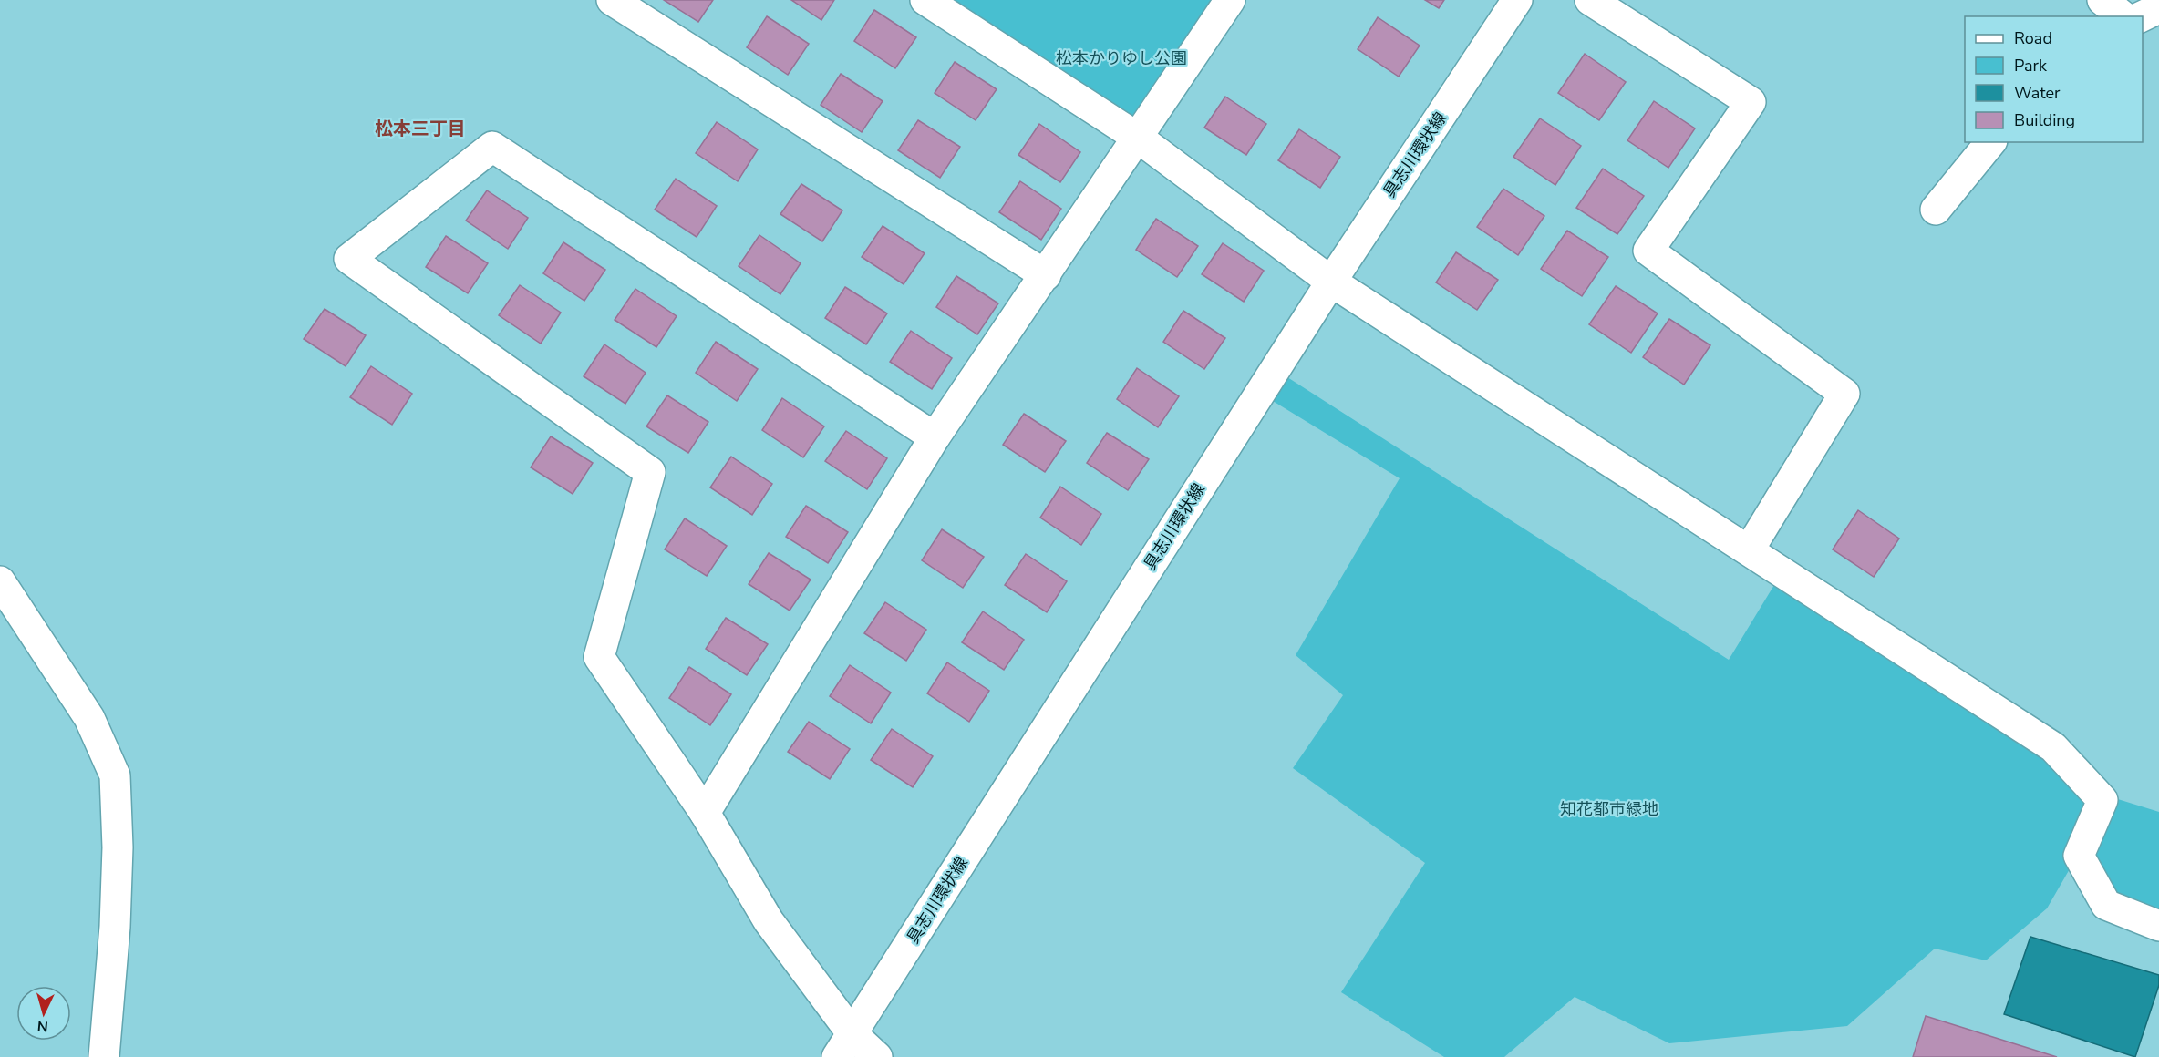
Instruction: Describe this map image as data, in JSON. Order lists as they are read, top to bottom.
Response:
{
  "streets": {
    "street": ["具志川環状線"]
  },
  "districts": ["松本三丁目"],
  "parks": ["松本かりゆし公園", "知花都市緑地"],
  "legend": [
    "Road",
    "Park",
    "Water",
    "Building"
  ],
  "north": "bottom"
}
